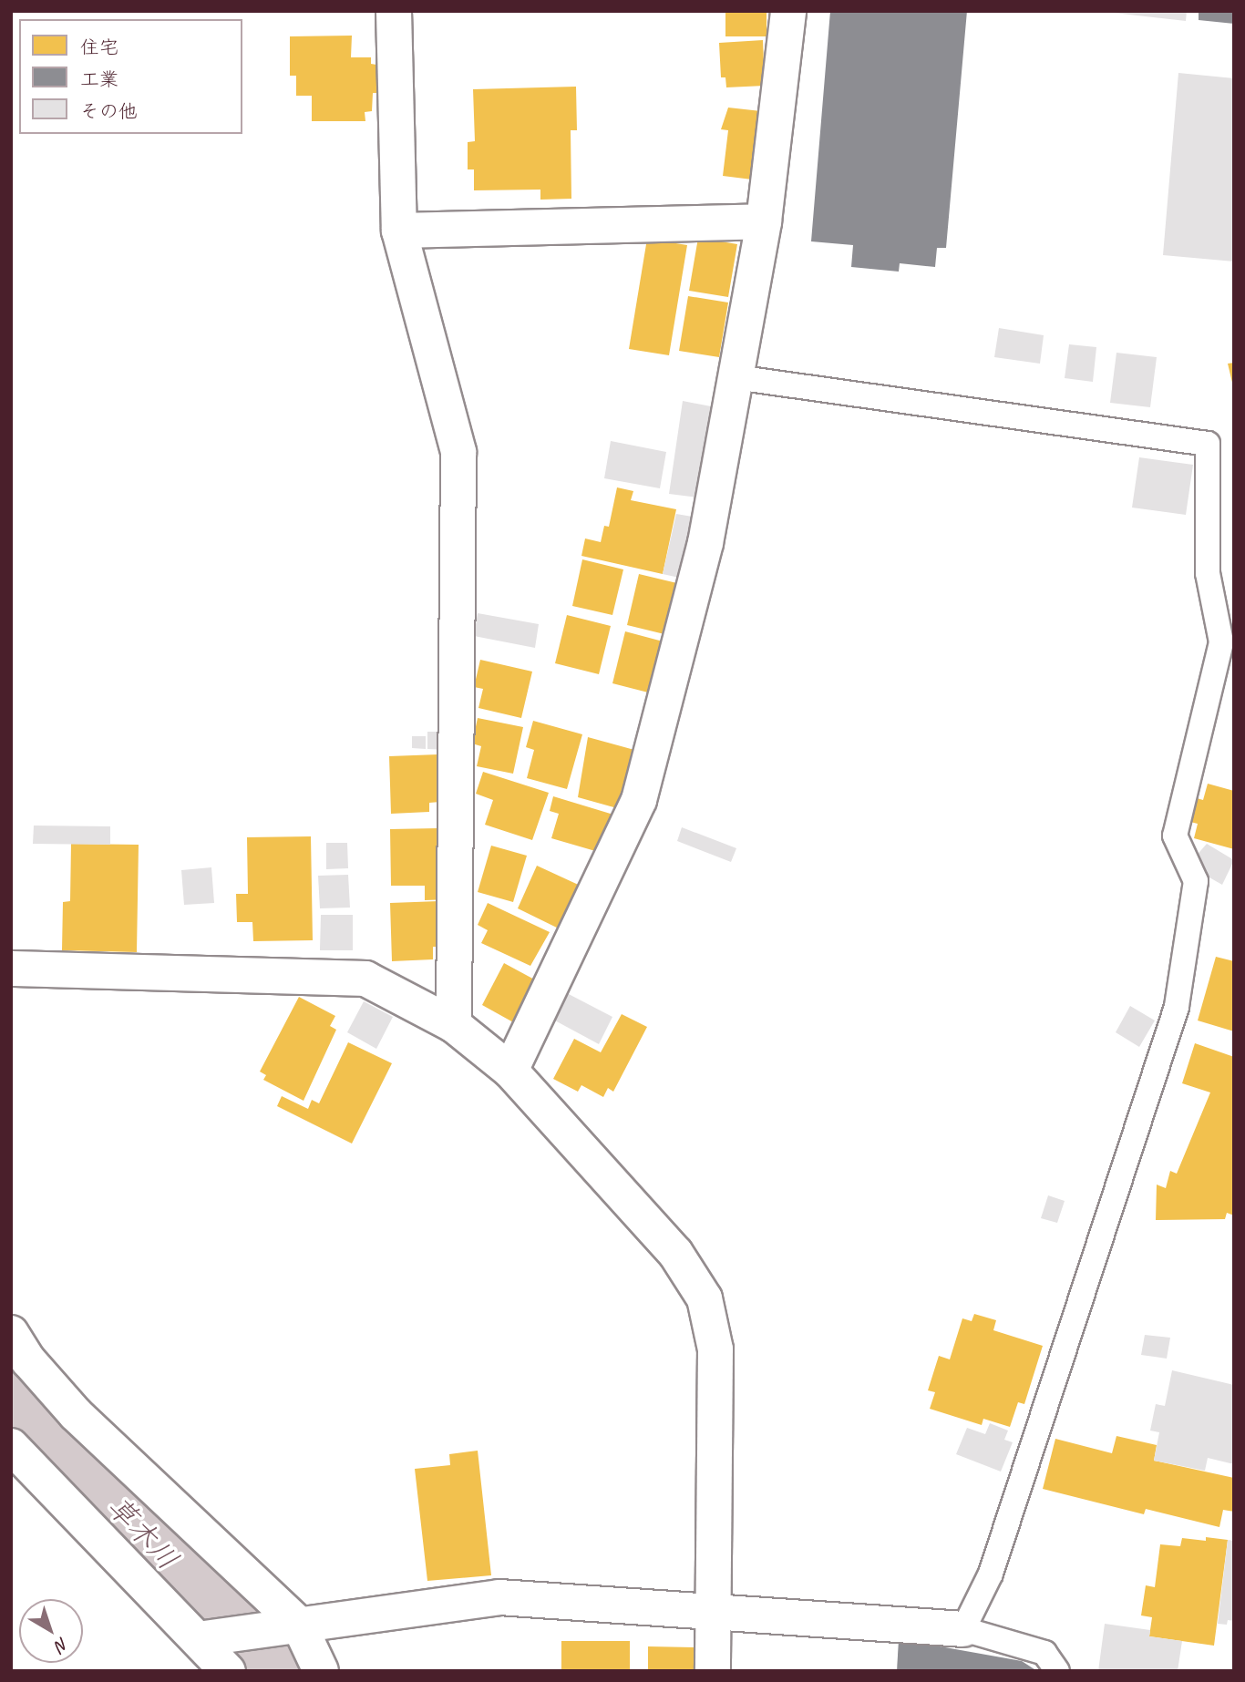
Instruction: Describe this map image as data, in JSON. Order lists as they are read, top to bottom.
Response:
{
  "water": ["草木川"],
  "legend": ["住宅", "工業", "その他"],
  "north": "bottom right"
}
